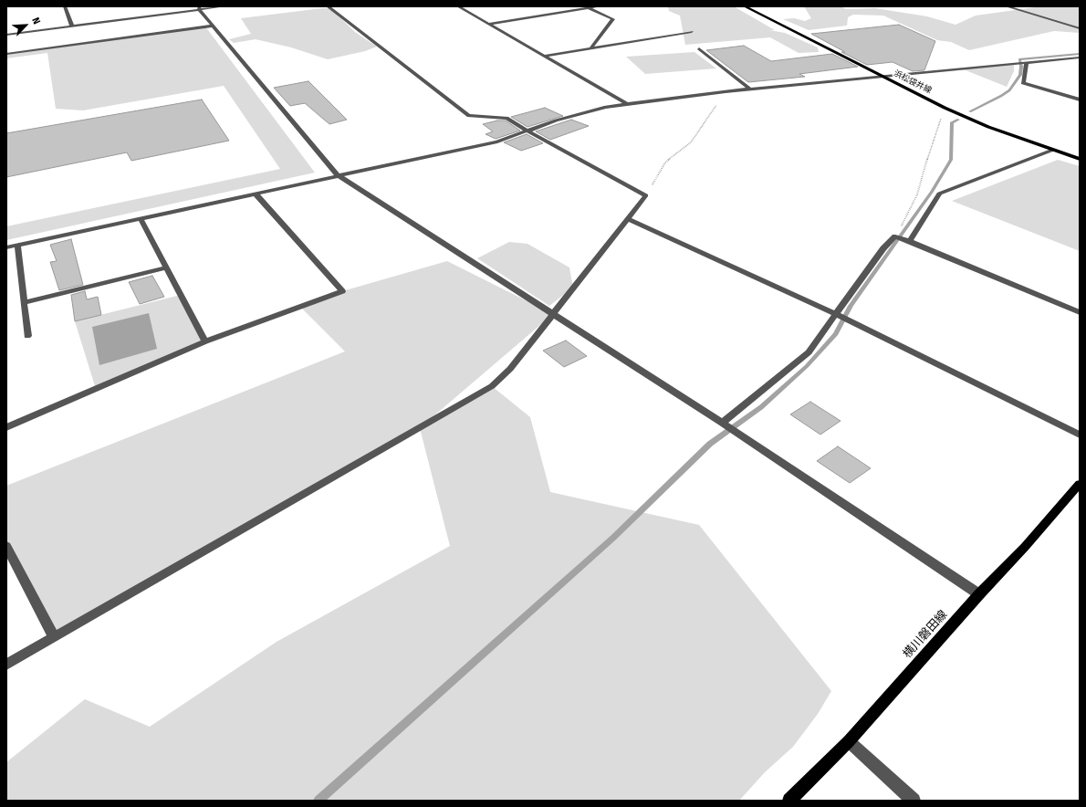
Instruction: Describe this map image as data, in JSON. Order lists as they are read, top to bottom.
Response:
{
  "streets": {
    "main road": ["浜松袋井線", "横川磐田線"]
  },
  "north": "top right"
}
